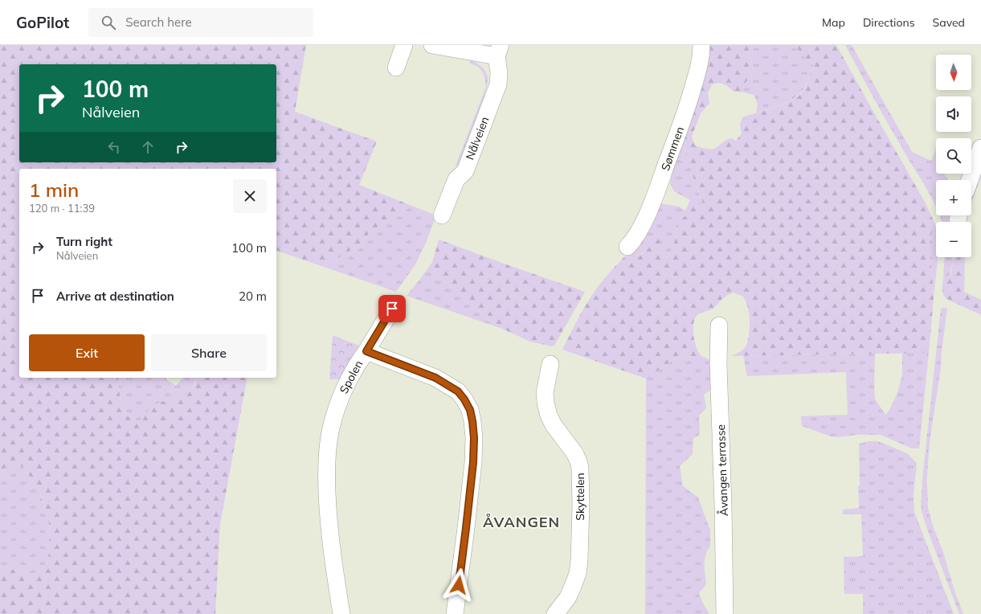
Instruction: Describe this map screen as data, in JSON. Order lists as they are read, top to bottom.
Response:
{
  "streets": {
    "street": [
      "Nålveien",
      "Sømmen",
      "Spolen",
      "Åvangen terrasse",
      "Skyttelen"
    ]
  },
  "districts": ["ÅVANGEN"],
  "north": "bottom",
  "page": {
    "header": "GoPilot",
    "search": "Search here",
    "nav": ["Map", "Directions", "Saved"],
    "map_buttons": ["+", "−"],
    "turn": ["100 m", "Nålveien"],
    "heading": ["1 min", "120 m · 11:39"],
    "list": [
      {
        "name": "Turn right",
        "note": "Nålveien",
        "value": "100 m"
      },
      {
        "name": "Arrive at destination",
        "value": "20 m"
      }
    ],
    "buttons": ["Exit", "Share"]
  }
}
